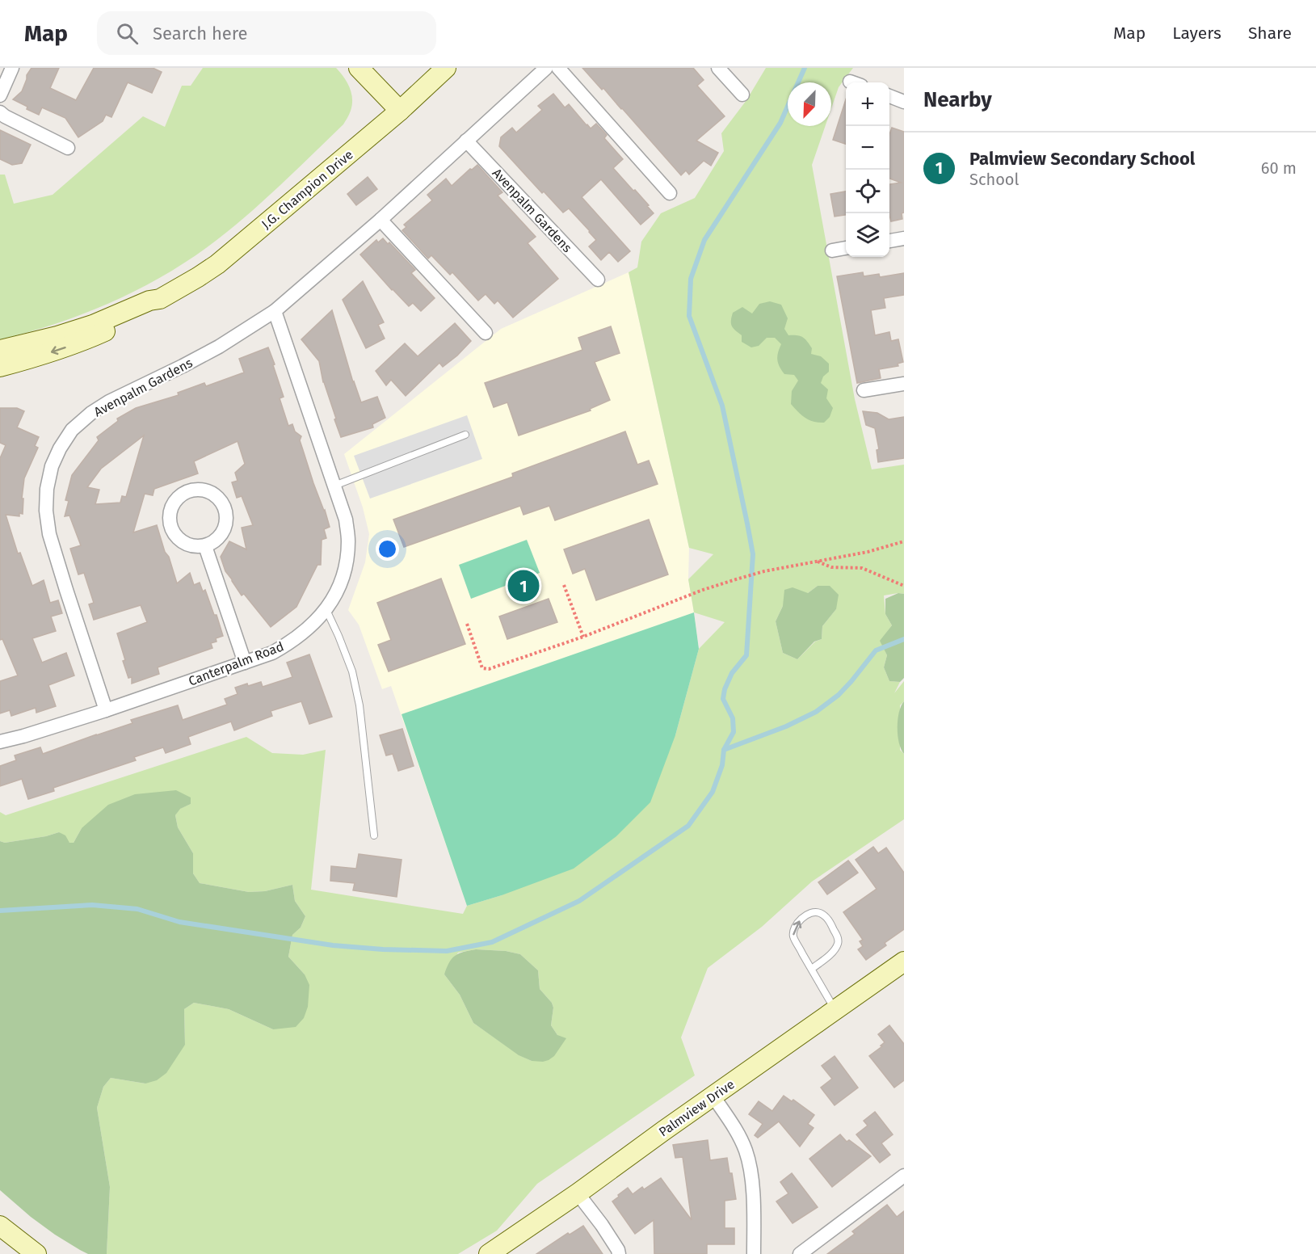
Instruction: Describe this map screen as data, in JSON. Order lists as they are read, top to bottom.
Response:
{
  "streets": {
    "main road": ["J.G. Champion Drive", "Palmview Drive"],
    "street": ["Avenpalm Gardens", "Canterpalm Road"]
  },
  "crossings": [
    ["Avenpalm Gardens", "Canterpalm Road"]
  ],
  "north": "bottom left",
  "page": {
    "header": "Map",
    "search": "Search here",
    "nav": ["Map", "Layers", "Share"],
    "heading": "Nearby",
    "map_buttons": ["+", "−"],
    "list": [
      {
        "mark": "1",
        "name": "Palmview Secondary School",
        "note": "School",
        "value": "60 m"
      }
    ],
    "pins": "1"
  }
}
